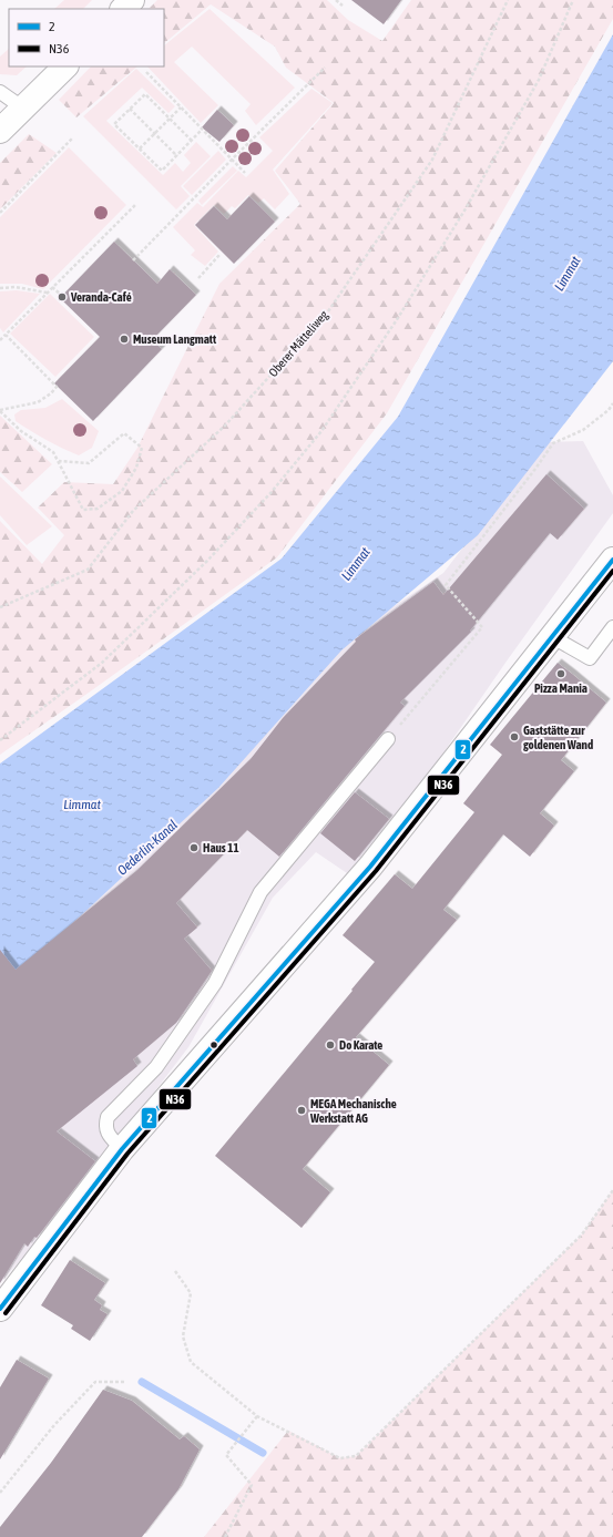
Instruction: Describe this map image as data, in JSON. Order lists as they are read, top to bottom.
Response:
{
  "streets": {
    "path": ["Oberer Mätteliweg"]
  },
  "water": ["Limmat", "Oederlin-Kanal"],
  "places": [
    "Veranda-Café",
    "Museum Langmatt",
    "Pizza Mania",
    "Gaststätte zur goldenen Wand",
    "Haus 11",
    "Do Karate",
    "MEGA Mechanische Werkstatt AG"
  ],
  "lines": ["transit line 2", "transit line N36"],
  "legend": ["2", "N36"]
}
